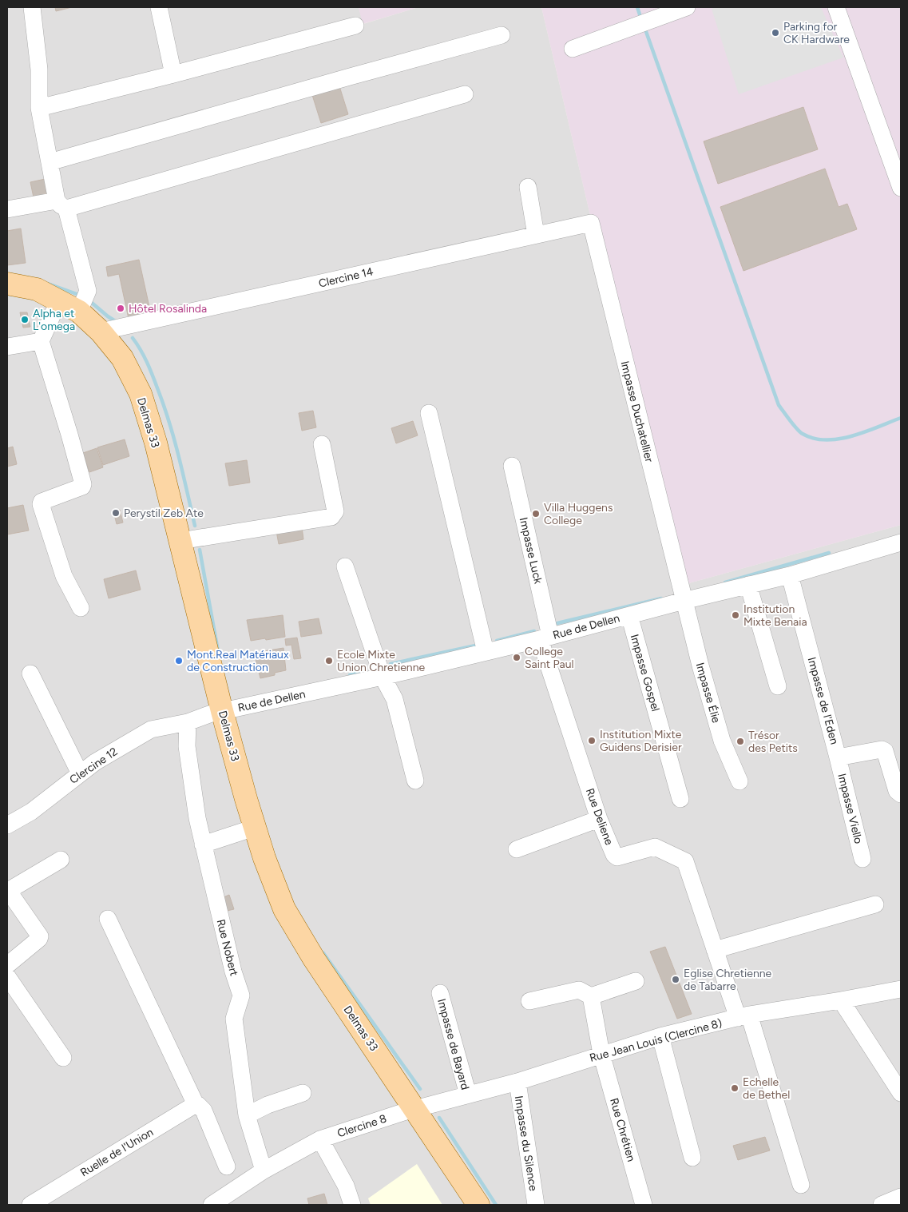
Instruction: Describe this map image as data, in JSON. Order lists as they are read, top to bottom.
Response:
{
  "streets": {
    "main road": ["Delmas 33"],
    "street": [
      "Clercine 14",
      "Impasse Duchatellier",
      "Impasse Luck",
      "Rue de Dellen",
      "Impasse Gospel",
      "Impasse Élie",
      "Impasse de l'Eden",
      "Clercine 12",
      "Impasse Viello",
      "Rue Deliene",
      "Rue Nobert",
      "Rue Jean Louis (Clercine 8)",
      "Impasse de Bayard",
      "Clercine 8",
      "Rue Chrétien",
      "Impasse du Silence",
      "Ruelle de l'Union"
    ]
  },
  "crossings": [
    ["Clercine 14", "Impasse Duchatellier"],
    ["Clercine 14", "Delmas 33"],
    ["Impasse Duchatellier", "Rue de Dellen"],
    ["Impasse Duchatellier", "Impasse Élie"],
    ["Delmas 33", "Rue de Dellen"],
    ["Delmas 33", "Rue Jean Louis (Clercine 8)"],
    ["Delmas 33", "Clercine 8"],
    ["Impasse Luck", "Rue de Dellen"],
    ["Impasse Luck", "Rue Deliene"],
    ["Rue de Dellen", "Impasse Gospel"],
    ["Rue de Dellen", "Impasse Élie"],
    ["Rue de Dellen", "Impasse de l'Eden"],
    ["Rue de Dellen", "Clercine 12"],
    ["Rue de Dellen", "Rue Deliene"],
    ["Rue de Dellen", "Rue Nobert"],
    ["Impasse de l'Eden", "Impasse Viello"],
    ["Clercine 12", "Rue Nobert"],
    ["Rue Deliene", "Rue Jean Louis (Clercine 8)"],
    ["Rue Nobert", "Clercine 8"],
    ["Rue Jean Louis (Clercine 8)", "Impasse de Bayard"],
    ["Rue Jean Louis (Clercine 8)", "Clercine 8"],
    ["Rue Jean Louis (Clercine 8)", "Rue Chrétien"],
    ["Rue Jean Louis (Clercine 8)", "Impasse du Silence"]
  ],
  "places": [
    "Parking for CK Hardware",
    "Hôtel Rosalinda",
    "Alpha et L'omega",
    "Perystil Zeb Ate",
    "Villa Huggens College",
    "Institution Mixte Benaia",
    "College Saint Paul",
    "Mont.Real Matériaux de Construction",
    "Ecole Mixte Union Chretienne",
    "Institution Mixte Guidens Derisier",
    "Trésor des Petits",
    "Eglise Chretienne de Tabarre",
    "Echelle de Bethel"
  ]
}
